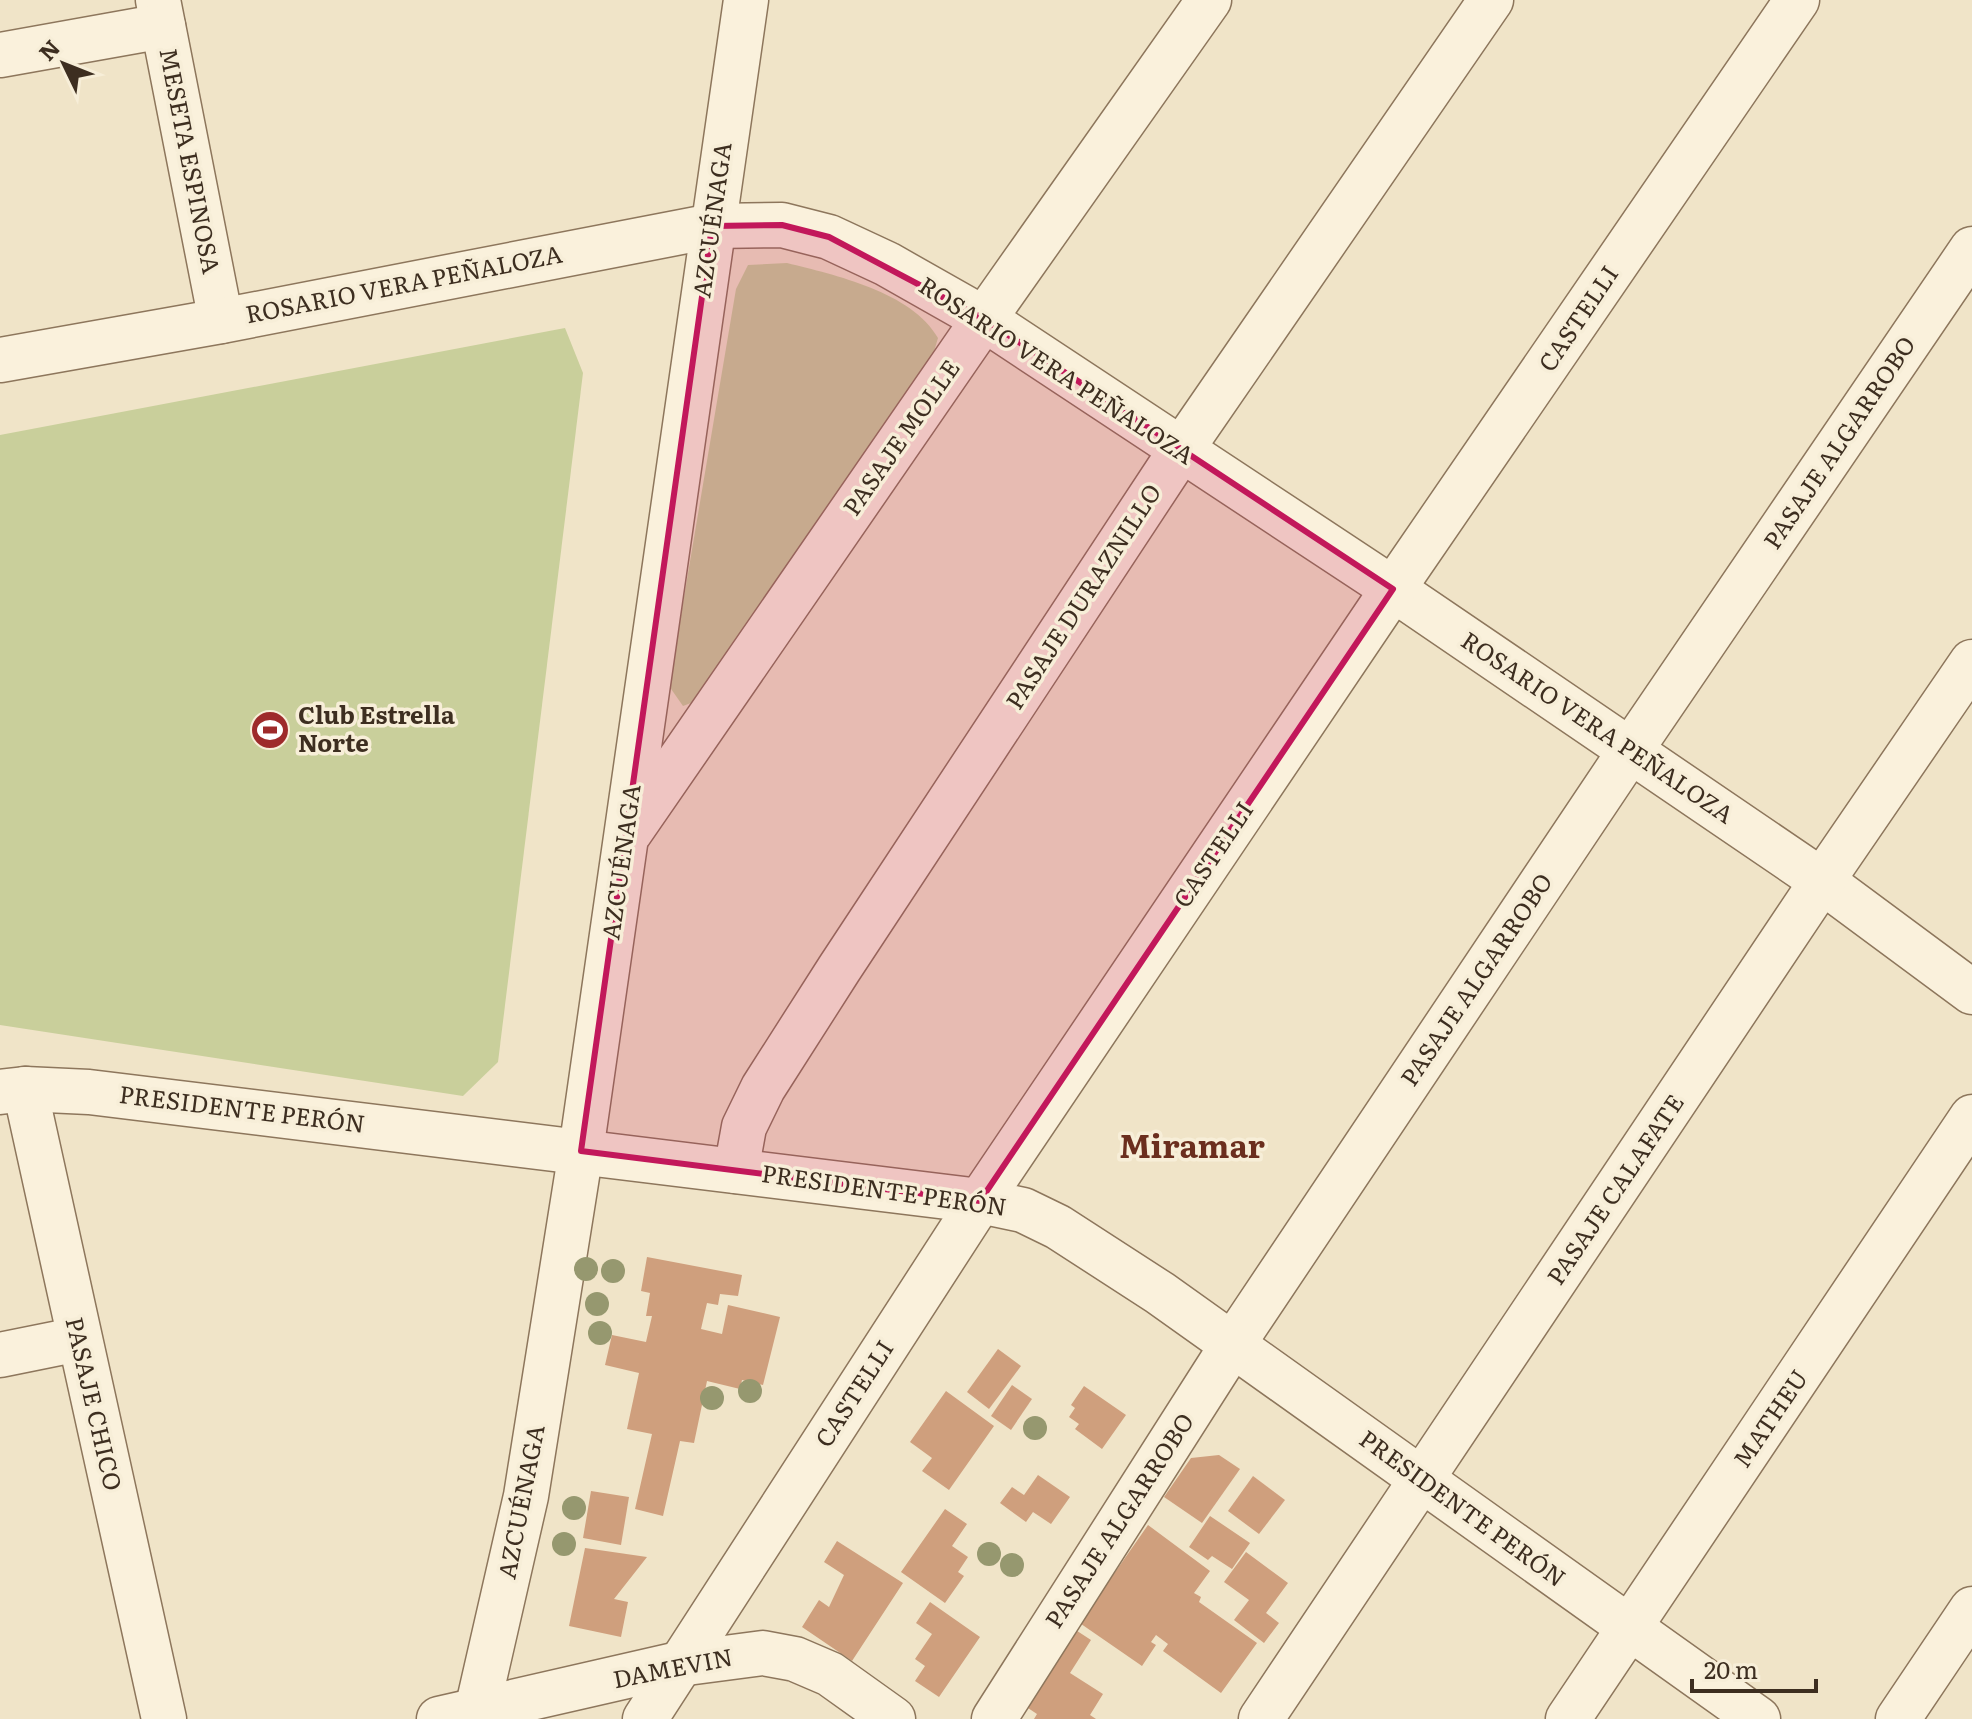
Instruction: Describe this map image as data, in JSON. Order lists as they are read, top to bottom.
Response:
{
  "streets": {
    "street": [
      "MESETA ESPINOSA",
      "AZCUÉNAGA",
      "ROSARIO VERA PEÑALOZA",
      "CASTELLI",
      "PASAJE MOLLE",
      "PASAJE ALGARROBO",
      "PASAJE DURAZNILLO",
      "PRESIDENTE PERÓN",
      "PASAJE CALAFATE",
      "PASAJE CHICO",
      "MATHEU",
      "DAMEVIN"
    ]
  },
  "crossings": [
    ["MESETA ESPINOSA", "ROSARIO VERA PEÑALOZA"],
    ["AZCUÉNAGA", "ROSARIO VERA PEÑALOZA"],
    ["AZCUÉNAGA", "PASAJE MOLLE"],
    ["AZCUÉNAGA", "PRESIDENTE PERÓN"],
    ["AZCUÉNAGA", "DAMEVIN"],
    ["ROSARIO VERA PEÑALOZA", "CASTELLI"],
    ["ROSARIO VERA PEÑALOZA", "PASAJE MOLLE"],
    ["ROSARIO VERA PEÑALOZA", "PASAJE ALGARROBO"],
    ["ROSARIO VERA PEÑALOZA", "PASAJE DURAZNILLO"],
    ["ROSARIO VERA PEÑALOZA", "PASAJE CALAFATE"],
    ["CASTELLI", "PRESIDENTE PERÓN"],
    ["CASTELLI", "DAMEVIN"],
    ["PASAJE ALGARROBO", "PRESIDENTE PERÓN"],
    ["PASAJE DURAZNILLO", "PRESIDENTE PERÓN"],
    ["PRESIDENTE PERÓN", "PASAJE CALAFATE"],
    ["PRESIDENTE PERÓN", "PASAJE CHICO"],
    ["PRESIDENTE PERÓN", "MATHEU"]
  ],
  "districts": ["Miramar"],
  "places": {
    "sports": ["Club Estrella Norte"]
  },
  "scale_bar": "20 m",
  "north": "top left"
}
